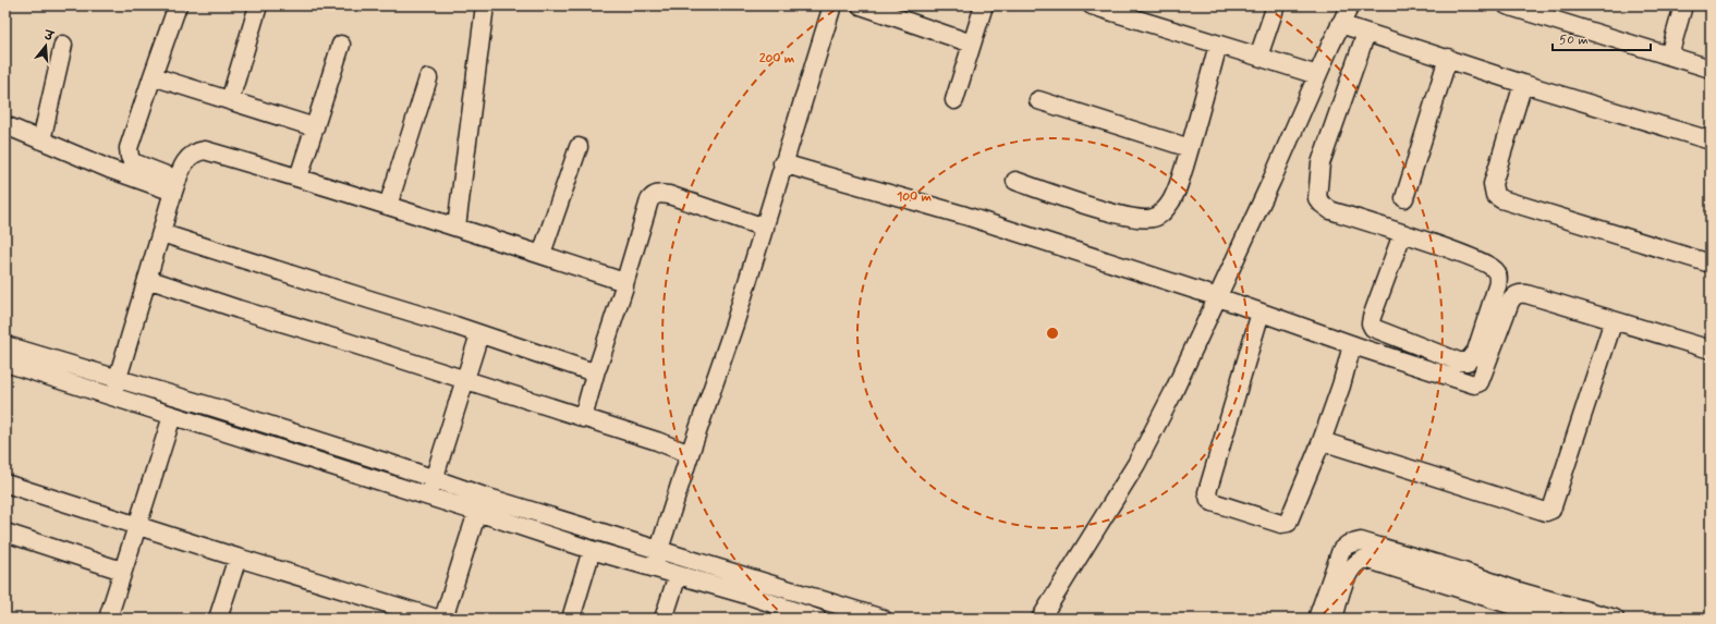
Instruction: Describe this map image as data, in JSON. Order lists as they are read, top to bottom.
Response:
{
  "scale_bar": "50 m",
  "north": "top",
  "rings": ["200 m", "100 m"]
}
